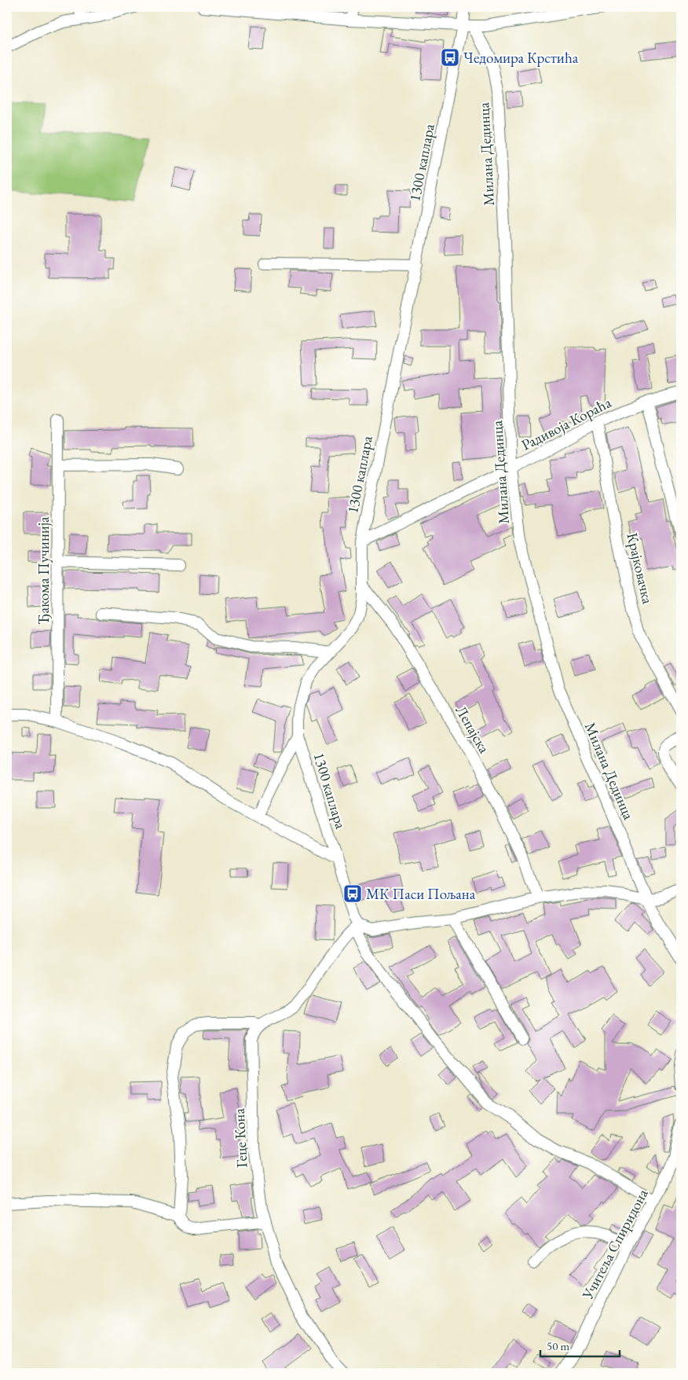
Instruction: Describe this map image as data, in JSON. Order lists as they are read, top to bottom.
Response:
{
  "streets": {
    "street": [
      "Милана Дединца",
      "1300 каплара",
      "Радивоја Кораћа",
      "Крајковачка",
      "Ђакома Пучинија",
      "Лепајска",
      "Геце Кона",
      "Учитеља Спиридона"
    ]
  },
  "crossings": [
    ["Милана Дединца", "Радивоја Кораћа"],
    ["1300 каплара", "Радивоја Кораћа"],
    ["1300 каплара", "Лепајска"],
    ["1300 каплара", "Учитеља Спиридона"],
    ["Радивоја Кораћа", "Крајковачка"]
  ],
  "places": {
    "bus stop": ["Чедомира Крстића", "МК Паси Пољана"]
  },
  "scale_bar": "50 m"
}
